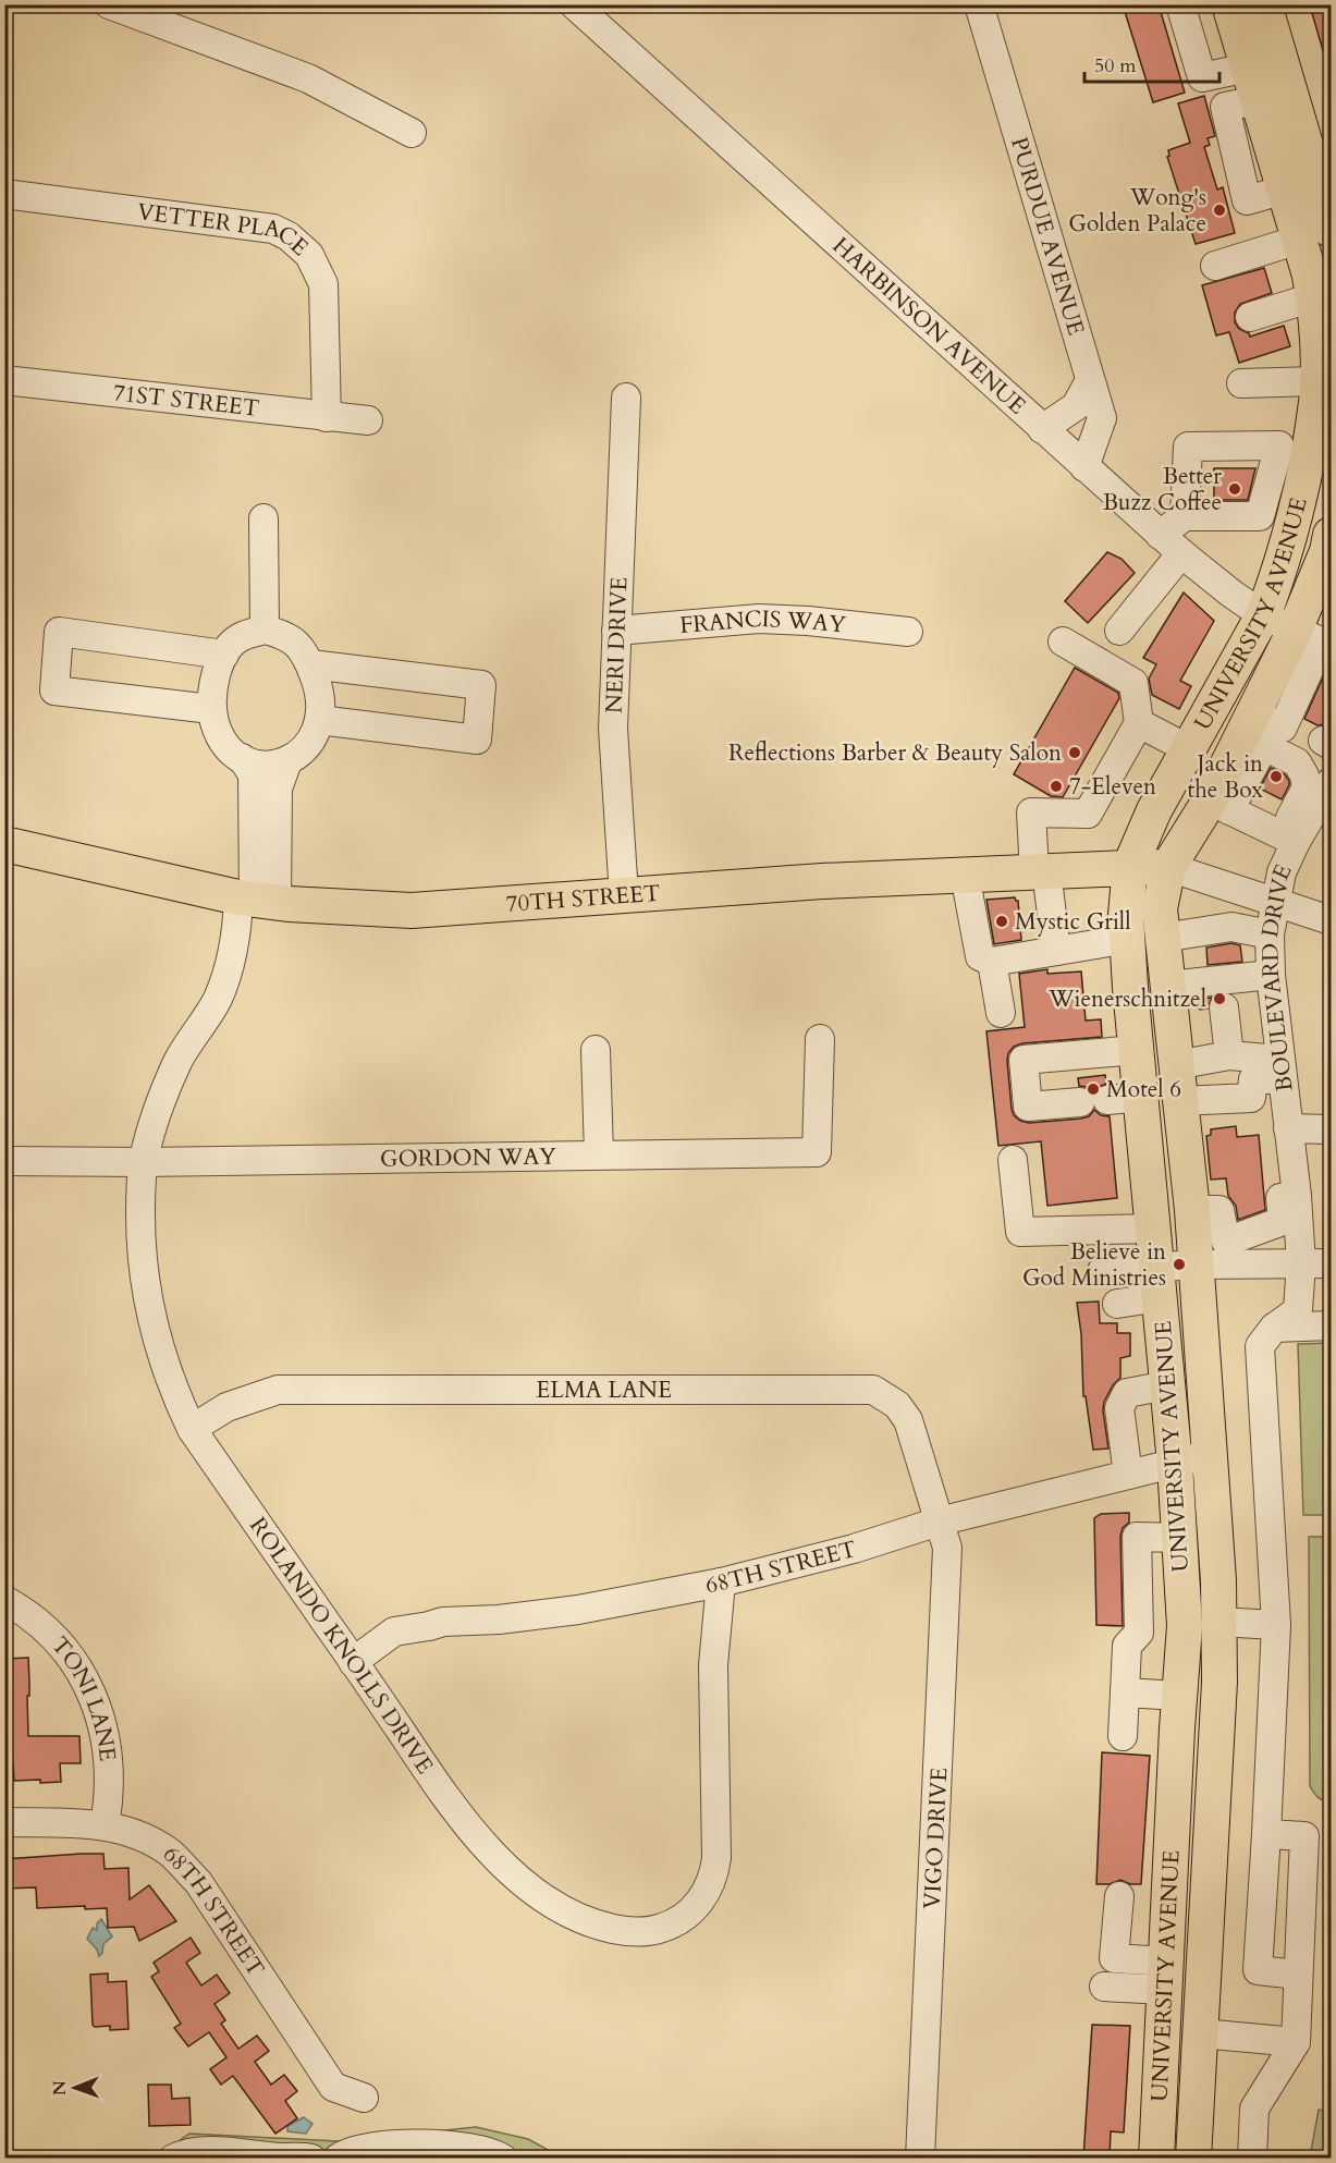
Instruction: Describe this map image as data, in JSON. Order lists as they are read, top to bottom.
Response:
{
  "streets": {
    "main road": ["UNIVERSITY AVENUE", "70TH STREET"],
    "street": [
      "VETTER PLACE",
      "PURDUE AVENUE",
      "HARBINSON AVENUE",
      "71ST STREET",
      "FRANCIS WAY",
      "NERI DRIVE",
      "BOULEVARD DRIVE",
      "GORDON WAY",
      "ELMA LANE",
      "68TH STREET",
      "ROLANDO KNOLLS DRIVE",
      "TONI LANE",
      "VIGO DRIVE"
    ]
  },
  "crossings": [
    ["VETTER PLACE", "71ST STREET"],
    ["PURDUE AVENUE", "HARBINSON AVENUE"],
    ["HARBINSON AVENUE", "UNIVERSITY AVENUE"],
    ["UNIVERSITY AVENUE", "70TH STREET"],
    ["UNIVERSITY AVENUE", "68TH STREET"],
    ["FRANCIS WAY", "NERI DRIVE"],
    ["NERI DRIVE", "70TH STREET"],
    ["70TH STREET", "ROLANDO KNOLLS DRIVE"],
    ["GORDON WAY", "ROLANDO KNOLLS DRIVE"],
    ["ELMA LANE", "68TH STREET"],
    ["ELMA LANE", "ROLANDO KNOLLS DRIVE"],
    ["ELMA LANE", "VIGO DRIVE"],
    ["68TH STREET", "ROLANDO KNOLLS DRIVE"],
    ["68TH STREET", "TONI LANE"],
    ["68TH STREET", "VIGO DRIVE"]
  ],
  "places": [
    "Wong's Golden Palace",
    "Better Buzz Coffee",
    "Reflections Barber & Beauty Salon",
    "Jack in the Box",
    "7-Eleven",
    "Mystic Grill",
    "Wienerschnitzel",
    "Motel 6",
    "Believe in God Ministries"
  ],
  "scale_bar": "50 m",
  "north": "left"
}
